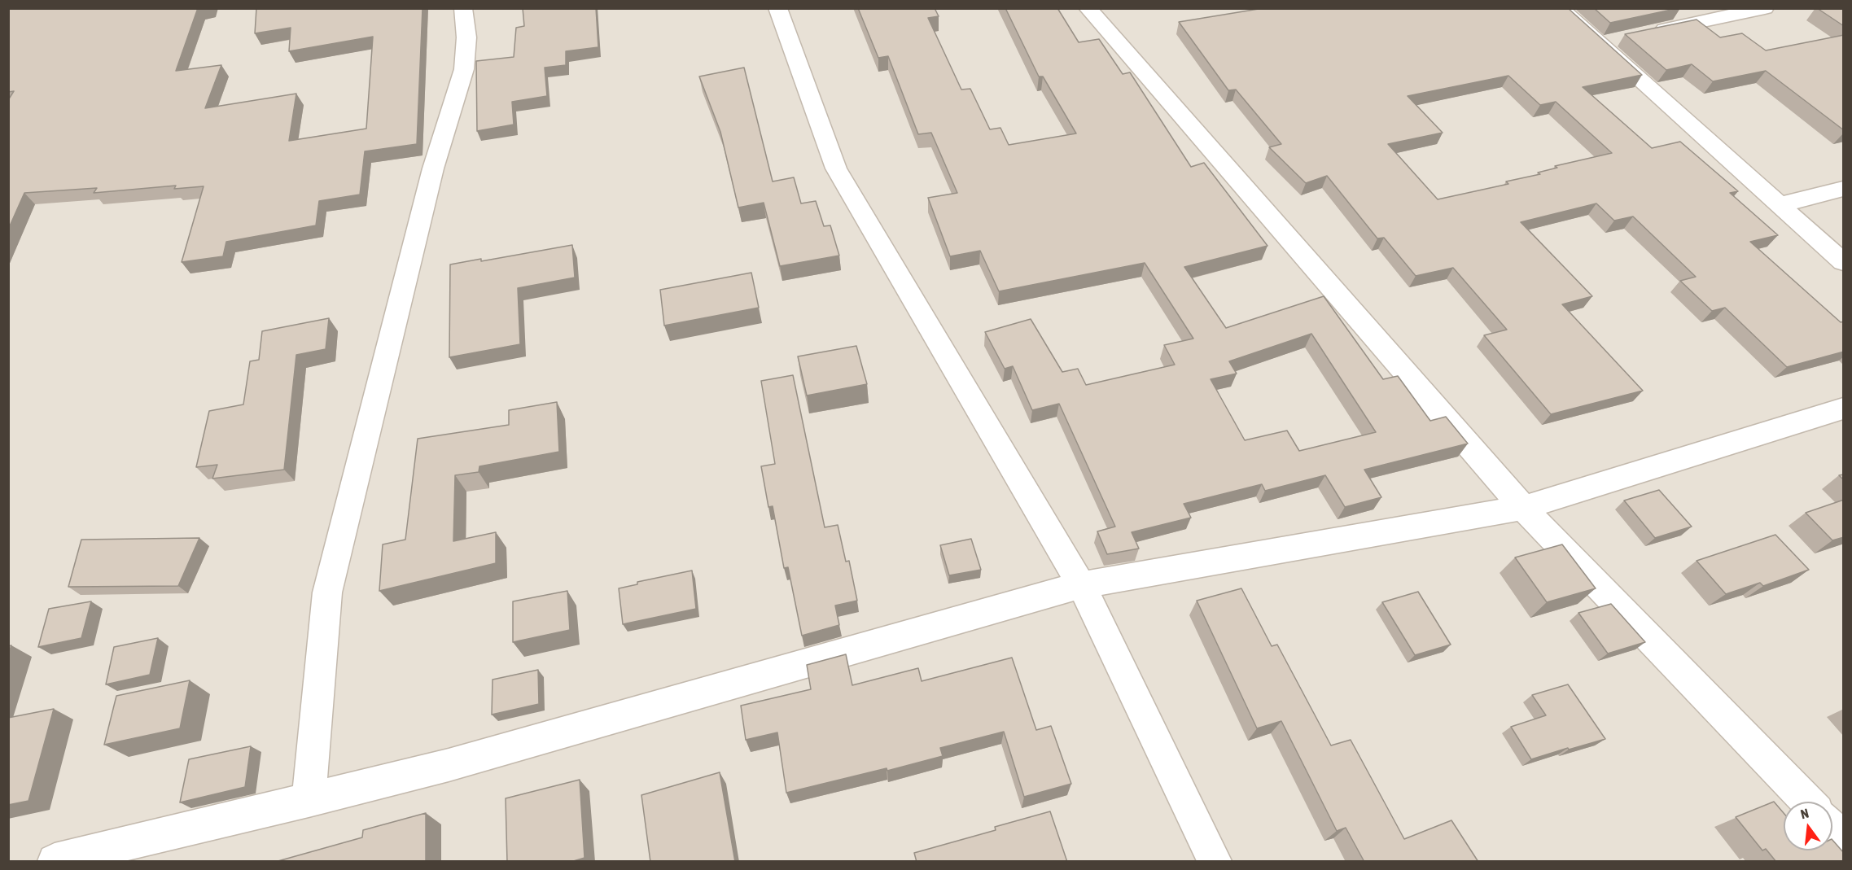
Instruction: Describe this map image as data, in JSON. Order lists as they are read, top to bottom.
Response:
{
  "north": "top"
}
